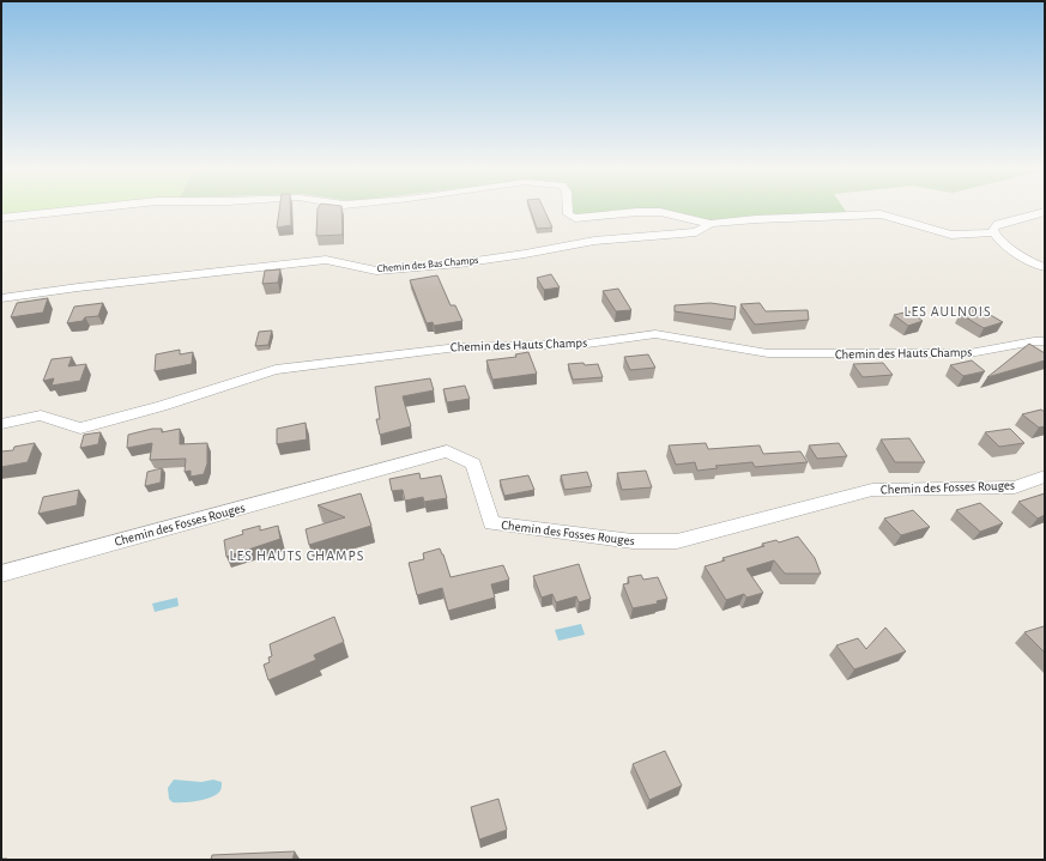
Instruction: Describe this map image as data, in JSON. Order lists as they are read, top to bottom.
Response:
{
  "streets": {
    "street": ["Chemin des Bas Champs", "Chemin des Hauts Champs", "Chemin des Fosses Rouges"]
  },
  "districts": ["LES AULNOIS", "LES HAUTS CHAMPS"]
}
